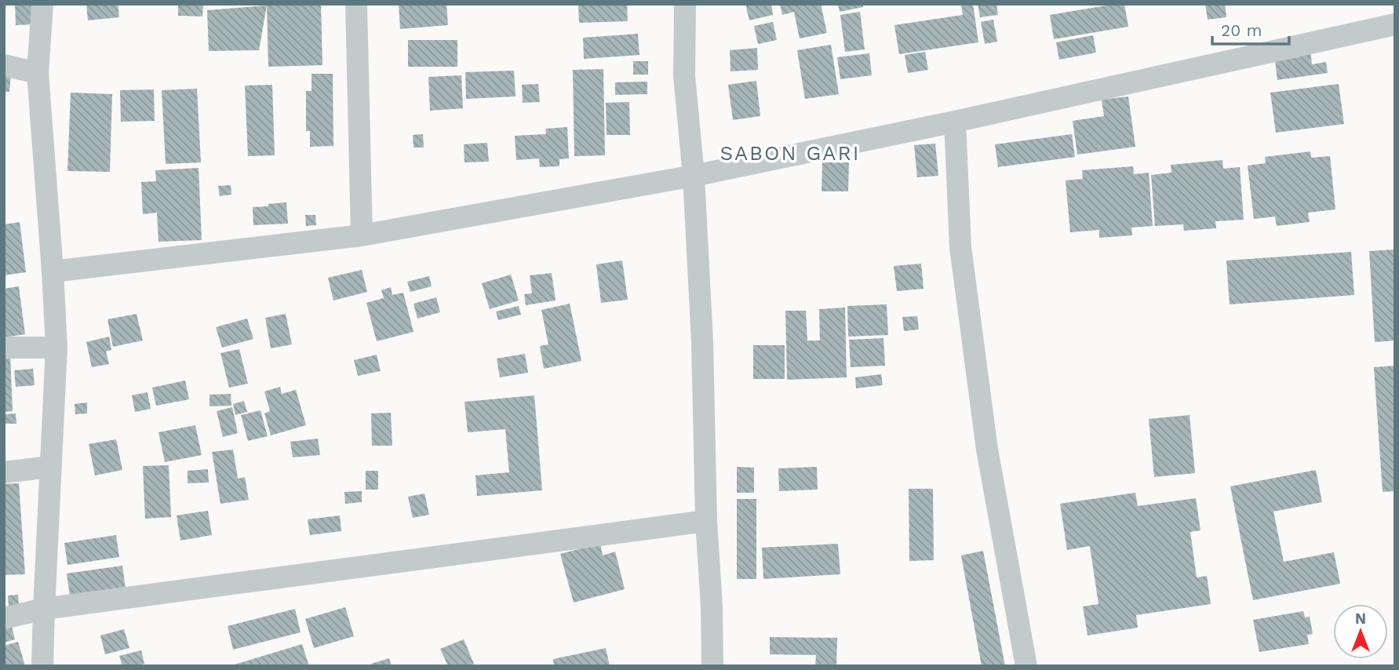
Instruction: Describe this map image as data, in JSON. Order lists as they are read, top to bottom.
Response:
{
  "districts": ["SABON GARI"],
  "scale_bar": "20 m",
  "north": "top"
}
